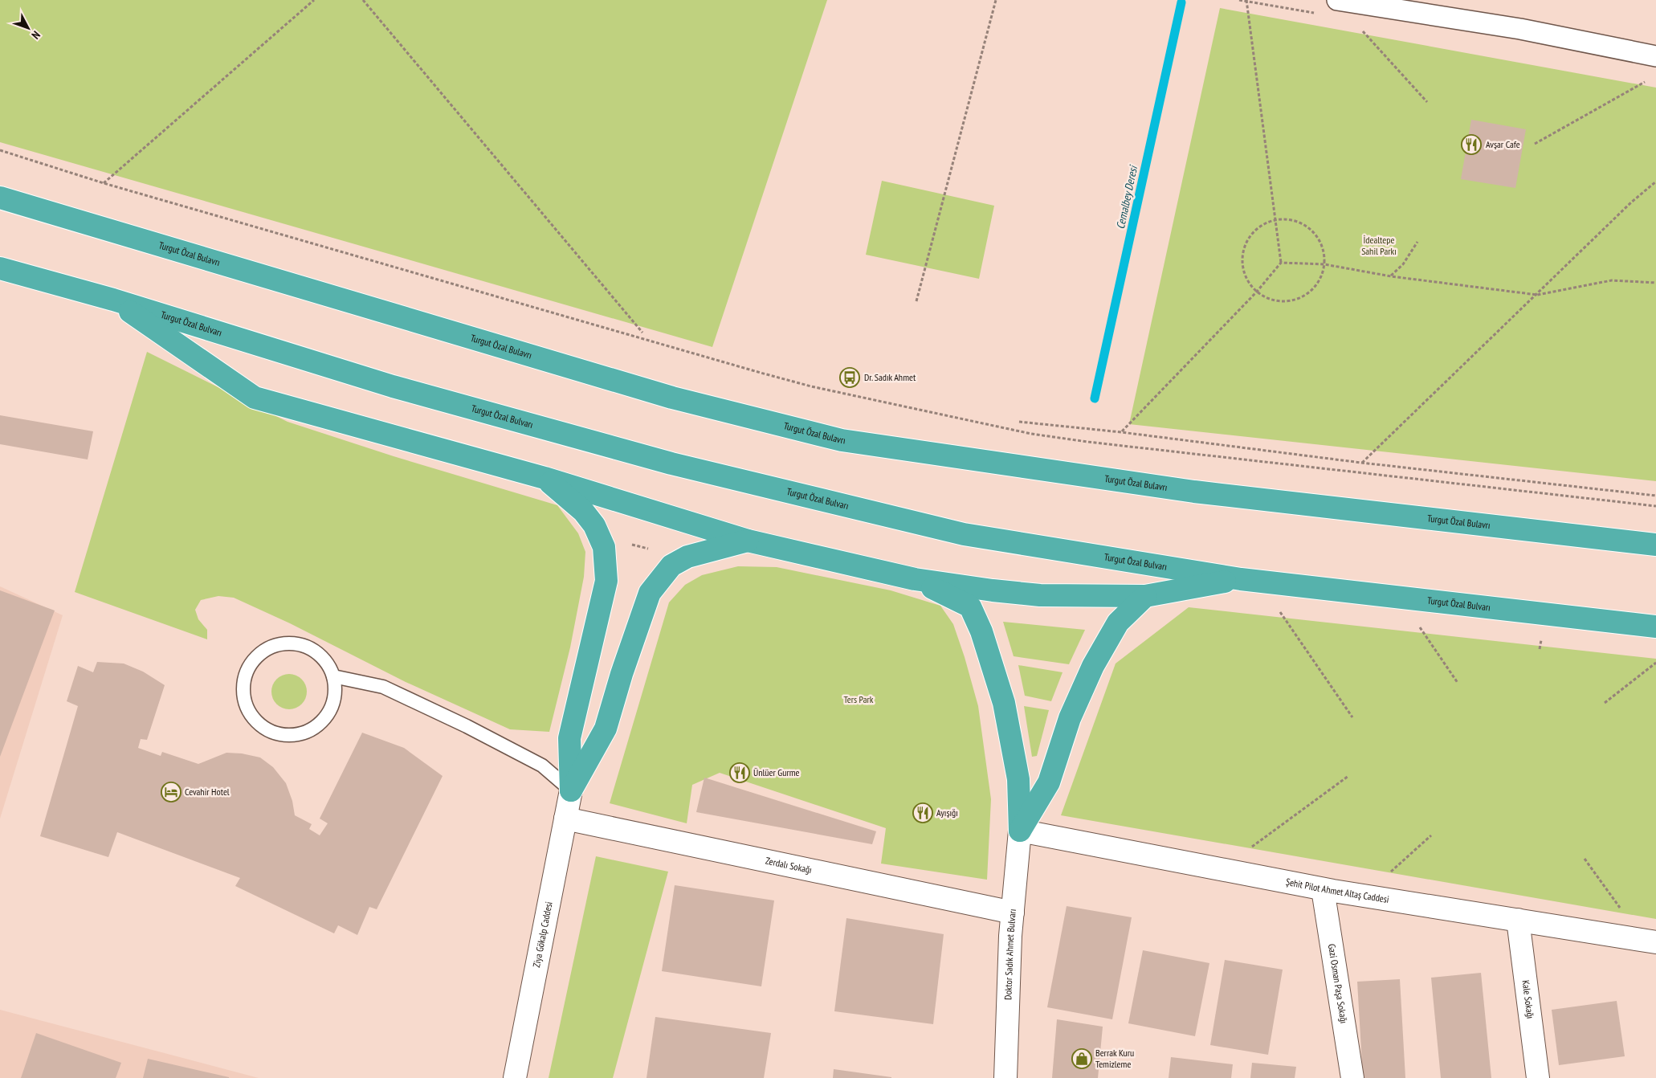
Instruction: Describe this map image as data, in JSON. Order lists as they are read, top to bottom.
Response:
{
  "streets": {
    "highway": ["Turgut Özal Bulavrı", "Turgut Özal Bulvarı"],
    "street": [
      "Zerdalı Sokağı",
      "Şehit Pilot Ahmet Altaş Caddesi",
      "Ziya Gökalp Caddesi",
      "Doktor Sadık Ahmet Bulvarı",
      "Gazi Osman Paşa Sokağı",
      "Kale Sokağı"
    ]
  },
  "crossings": [
    ["Zerdalı Sokağı", "Ziya Gökalp Caddesi"],
    ["Zerdalı Sokağı", "Doktor Sadık Ahmet Bulvarı"],
    ["Şehit Pilot Ahmet Altaş Caddesi", "Doktor Sadık Ahmet Bulvarı"],
    ["Şehit Pilot Ahmet Altaş Caddesi", "Gazi Osman Paşa Sokağı"],
    ["Şehit Pilot Ahmet Altaş Caddesi", "Kale Sokağı"]
  ],
  "water": ["Cemalbey Deresi"],
  "parks": ["İdealtepe Sahil Parkı", "Ters Park"],
  "places": {
    "restaurant": ["Avşar Cafe", "Ünlüer Gurme", "Ayışığı"],
    "bus stop": ["Dr. Sadık Ahmet"],
    "hotel": ["Cevahir Hotel"],
    "shop": ["Berrak Kuru Temizleme"]
  },
  "north": "bottom right"
}
